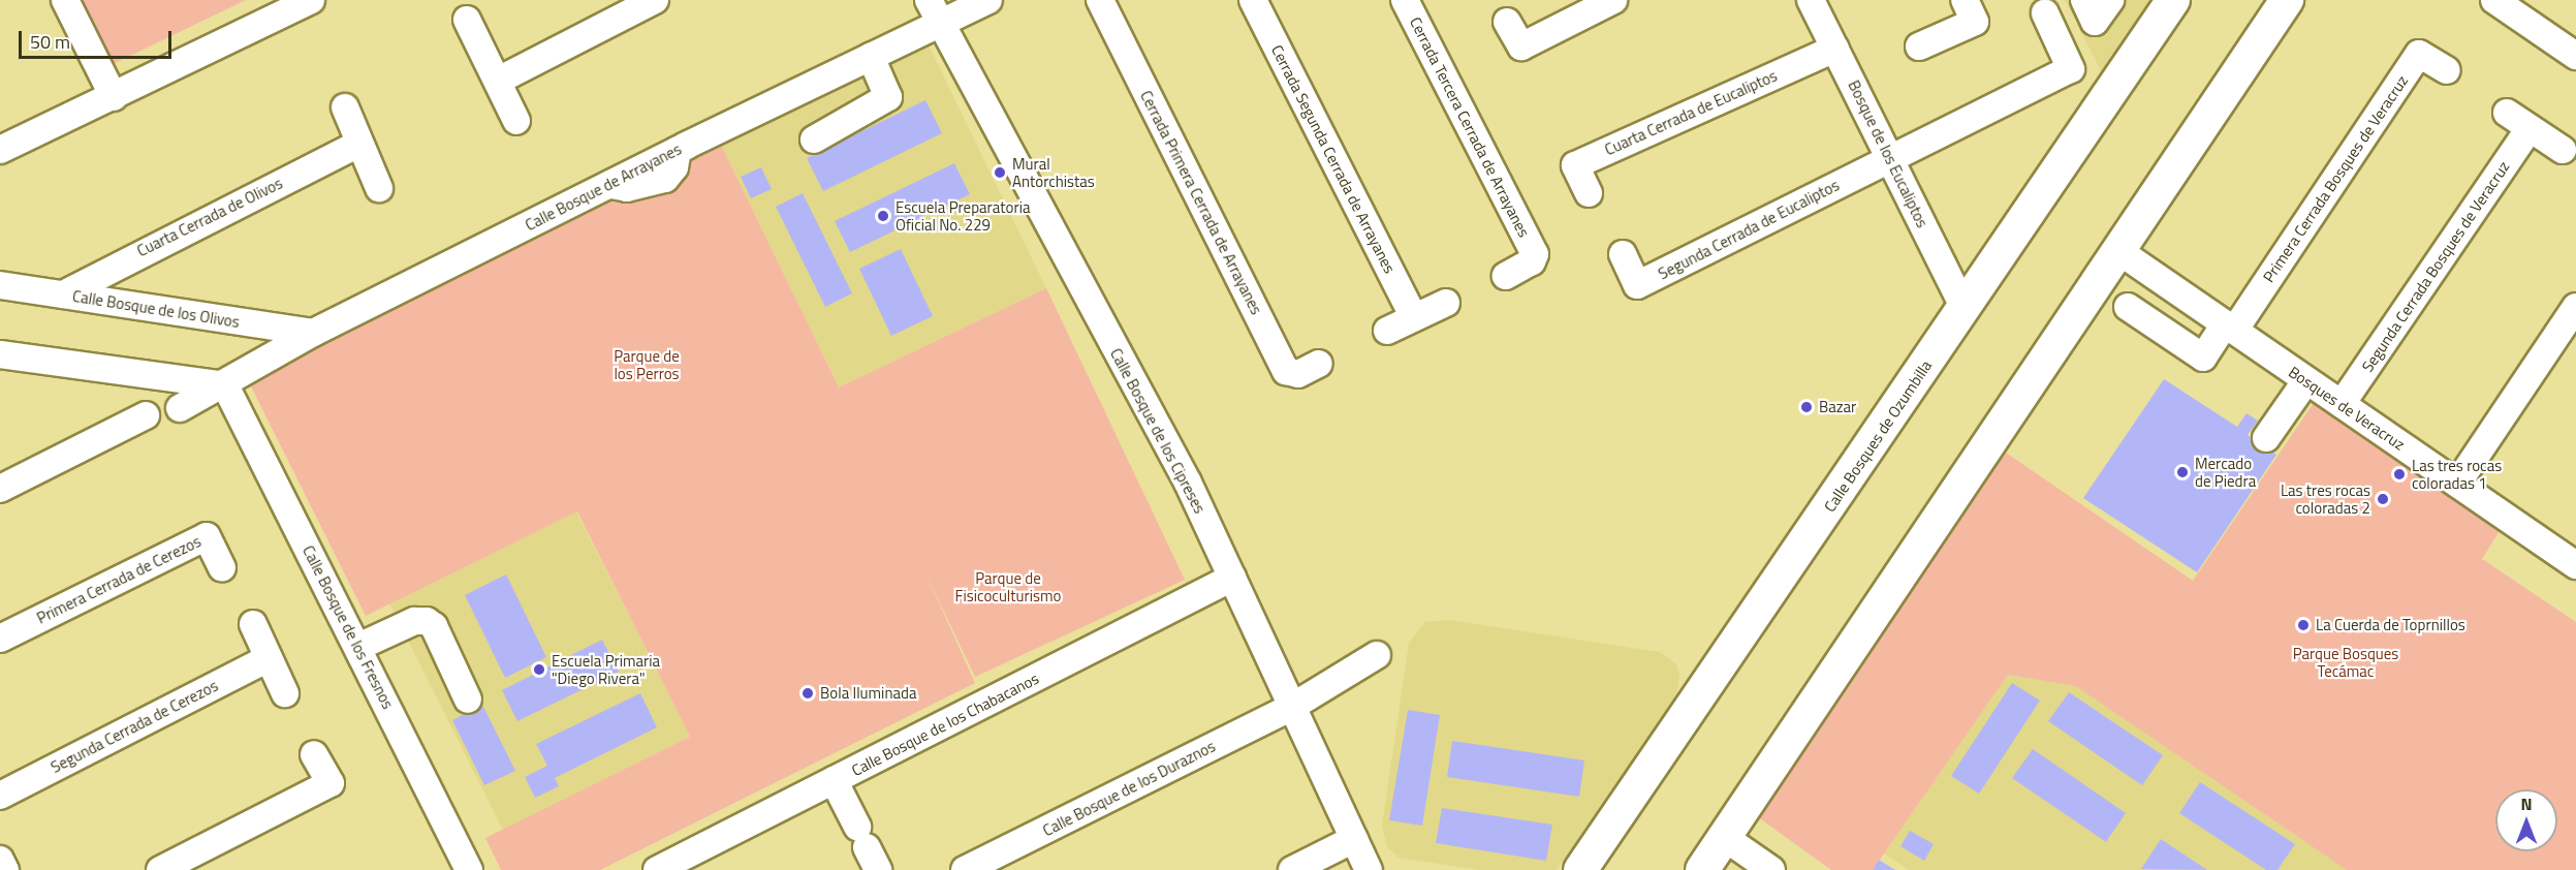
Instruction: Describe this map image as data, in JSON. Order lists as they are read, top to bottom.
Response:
{
  "streets": {
    "main road": ["Calle Bosques de Ozumbilla"],
    "street": [
      "Cuarta Cerrada de Eucaliptos",
      "Cerrada Tercera Cerrada de Arrayanes",
      "Bosque de los Eucaliptos",
      "Cerrada Segunda Cerrada de Arrayanes",
      "Primera Cerrada Bosques de Veracruz",
      "Calle Bosque de Arrayanes",
      "Cerrada Primera Cerrada de Arrayanes",
      "Cuarta Cerrada de Olivos",
      "Segunda Cerrada de Eucaliptos",
      "Segunda Cerrada Bosques de Veracruz",
      "Calle Bosque de los Olivos",
      "Bosques de Veracruz",
      "Calle Bosque de los Cipreses",
      "Primera Cerrada de Cerezos",
      "Calle Bosque de los Fresnos",
      "Calle Bosque de los Chabacanos",
      "Segunda Cerrada de Cerezos",
      "Calle Bosque de los Duraznos"
    ]
  },
  "crossings": [
    ["Cuarta Cerrada de Eucaliptos", "Bosque de los Eucaliptos"],
    ["Bosque de los Eucaliptos", "Segunda Cerrada de Eucaliptos"],
    ["Bosque de los Eucaliptos", "Calle Bosques de Ozumbilla"],
    ["Primera Cerrada Bosques de Veracruz", "Bosques de Veracruz"],
    ["Calle Bosque de Arrayanes", "Calle Bosque de los Olivos"],
    ["Calle Bosque de Arrayanes", "Calle Bosque de los Cipreses"],
    ["Calle Bosque de Arrayanes", "Calle Bosque de los Fresnos"],
    ["Cuarta Cerrada de Olivos", "Calle Bosque de los Olivos"],
    ["Segunda Cerrada Bosques de Veracruz", "Bosques de Veracruz"],
    ["Calle Bosque de los Cipreses", "Calle Bosque de los Chabacanos"],
    ["Calle Bosque de los Cipreses", "Calle Bosque de los Duraznos"]
  ],
  "parks": ["Parque de los Perros", "Parque de Fisicoculturismo", "Parque Bosques Tecámac"],
  "places": [
    "Mural Antorchistas",
    "Escuela Preparatoria Oficial No. 229",
    "Bazar",
    "Mercado de Piedra",
    "Las tres rocas coloradas 1",
    "Las tres rocas coloradas 2",
    "La Cuerda de Toprnillos",
    "Escuela Primaria \"Diego Rivera\"",
    "Bola Iluminada"
  ],
  "scale_bar": "50 m",
  "north": "top"
}
